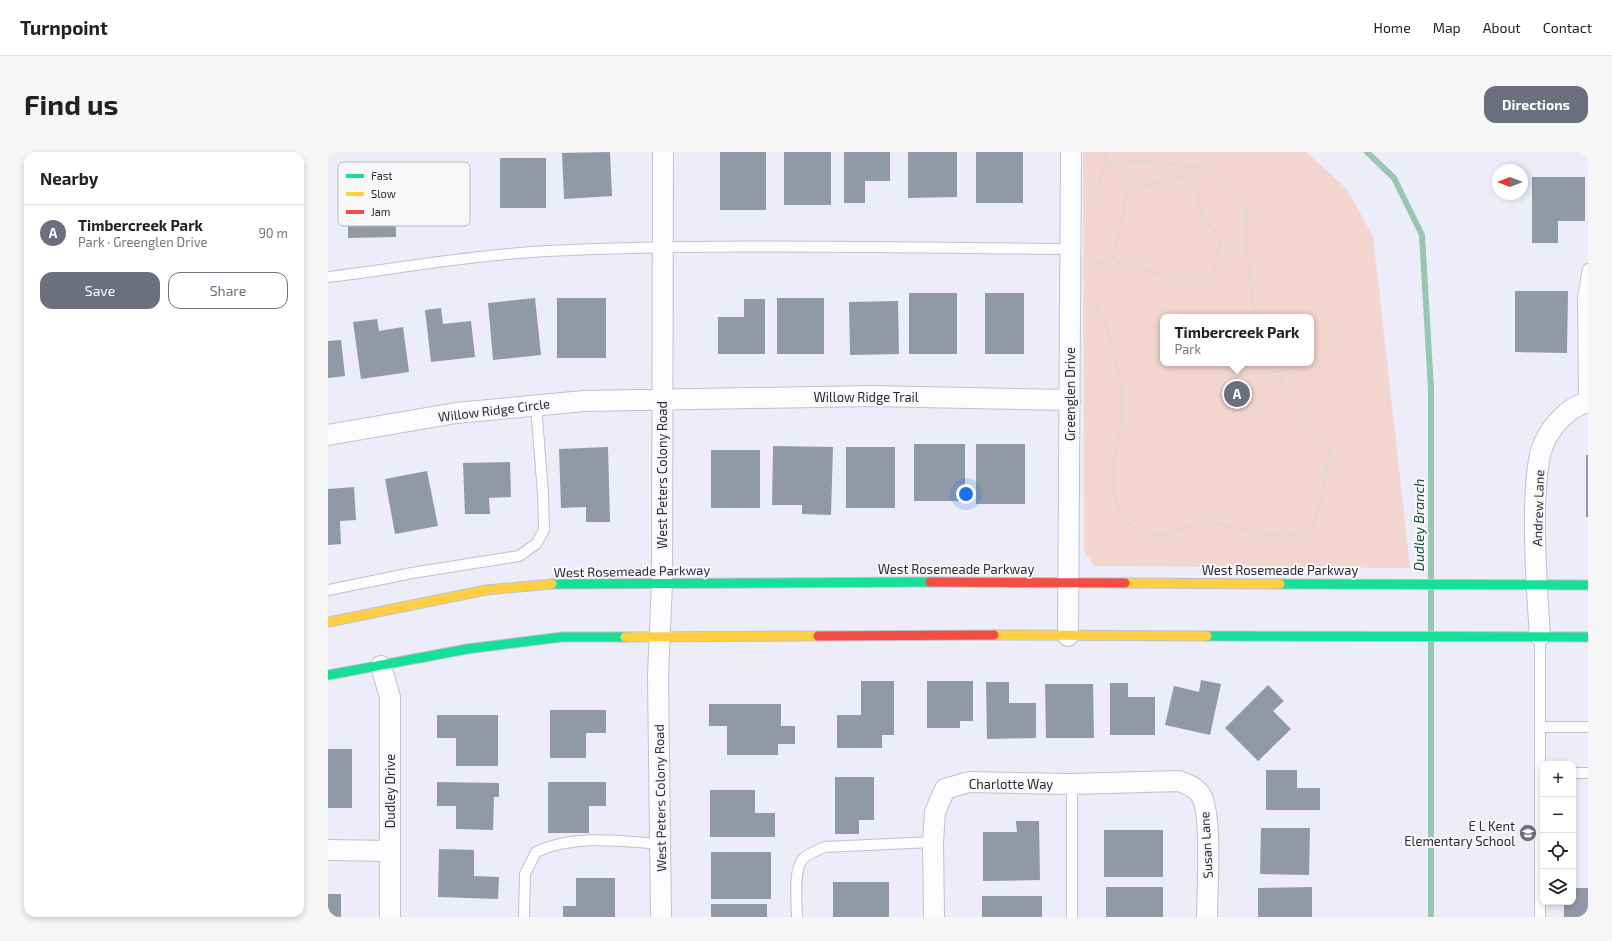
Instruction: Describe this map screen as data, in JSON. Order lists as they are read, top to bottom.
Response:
{
  "streets": {
    "main road": ["West Rosemeade Parkway"],
    "street": [
      "Greenglen Drive",
      "Willow Ridge Trail",
      "Willow Ridge Circle",
      "West Peters Colony Road",
      "Andrew Lane",
      "Charlotte Way",
      "Dudley Drive",
      "Susan Lane"
    ]
  },
  "crossings": [
    ["Greenglen Drive", "Willow Ridge Trail"],
    ["Greenglen Drive", "West Rosemeade Parkway"],
    ["Willow Ridge Trail", "Willow Ridge Circle"],
    ["Willow Ridge Trail", "West Peters Colony Road"],
    ["Willow Ridge Circle", "West Peters Colony Road"],
    ["West Peters Colony Road", "West Rosemeade Parkway"],
    ["Andrew Lane", "West Rosemeade Parkway"],
    ["Charlotte Way", "Susan Lane"]
  ],
  "water": ["Dudley Branch"],
  "places": {
    "school or university": ["E L Kent Elementary School"]
  },
  "legend": ["Fast", "Slow", "Jam"],
  "north": "left",
  "page": {
    "header": "Turnpoint",
    "nav": [
      "Home",
      "Map",
      "About",
      "Contact"
    ],
    "buttons": [
      "Directions",
      ["Save", "Share"]
    ],
    "title": "Find us",
    "heading": "Nearby",
    "list": [
      {
        "mark": "A",
        "name": "Timbercreek Park",
        "note": "Park · Greenglen Drive",
        "value": "90 m"
      }
    ],
    "popup": ["Timbercreek Park", "Park"],
    "pins": "A",
    "map_buttons": ["+", "−"]
  }
}
